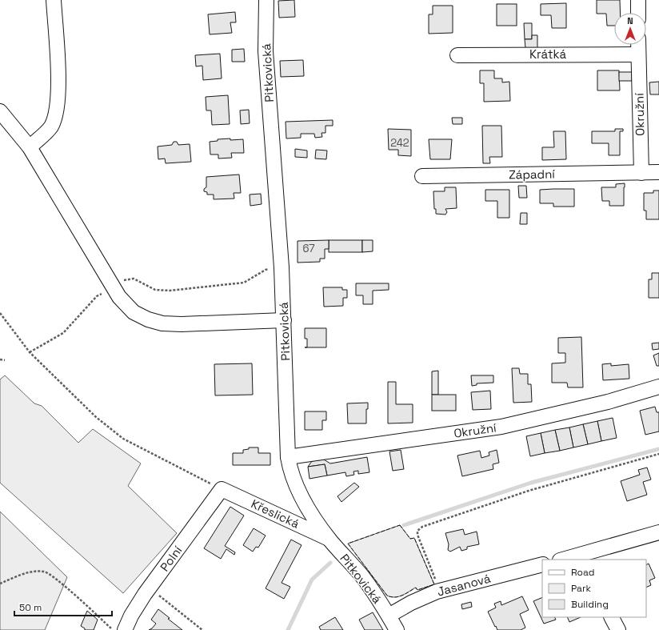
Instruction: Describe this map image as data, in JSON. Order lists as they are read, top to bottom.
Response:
{
  "streets": {
    "street": [
      "Krátká",
      "Pitkovická",
      "Okružní",
      "Západní",
      "Křeslická",
      "Polní",
      "Jasanová"
    ]
  },
  "crossings": [
    ["Krátká", "Okružní"],
    ["Pitkovická", "Okružní"],
    ["Pitkovická", "Křeslická"],
    ["Pitkovická", "Jasanová"],
    ["Okružní", "Západní"],
    ["Křeslická", "Polní"]
  ],
  "house_numbers": ["242", "67"],
  "legend": ["Road", "Park", "Building"],
  "scale_bar": "50 m",
  "north": "top"
}
